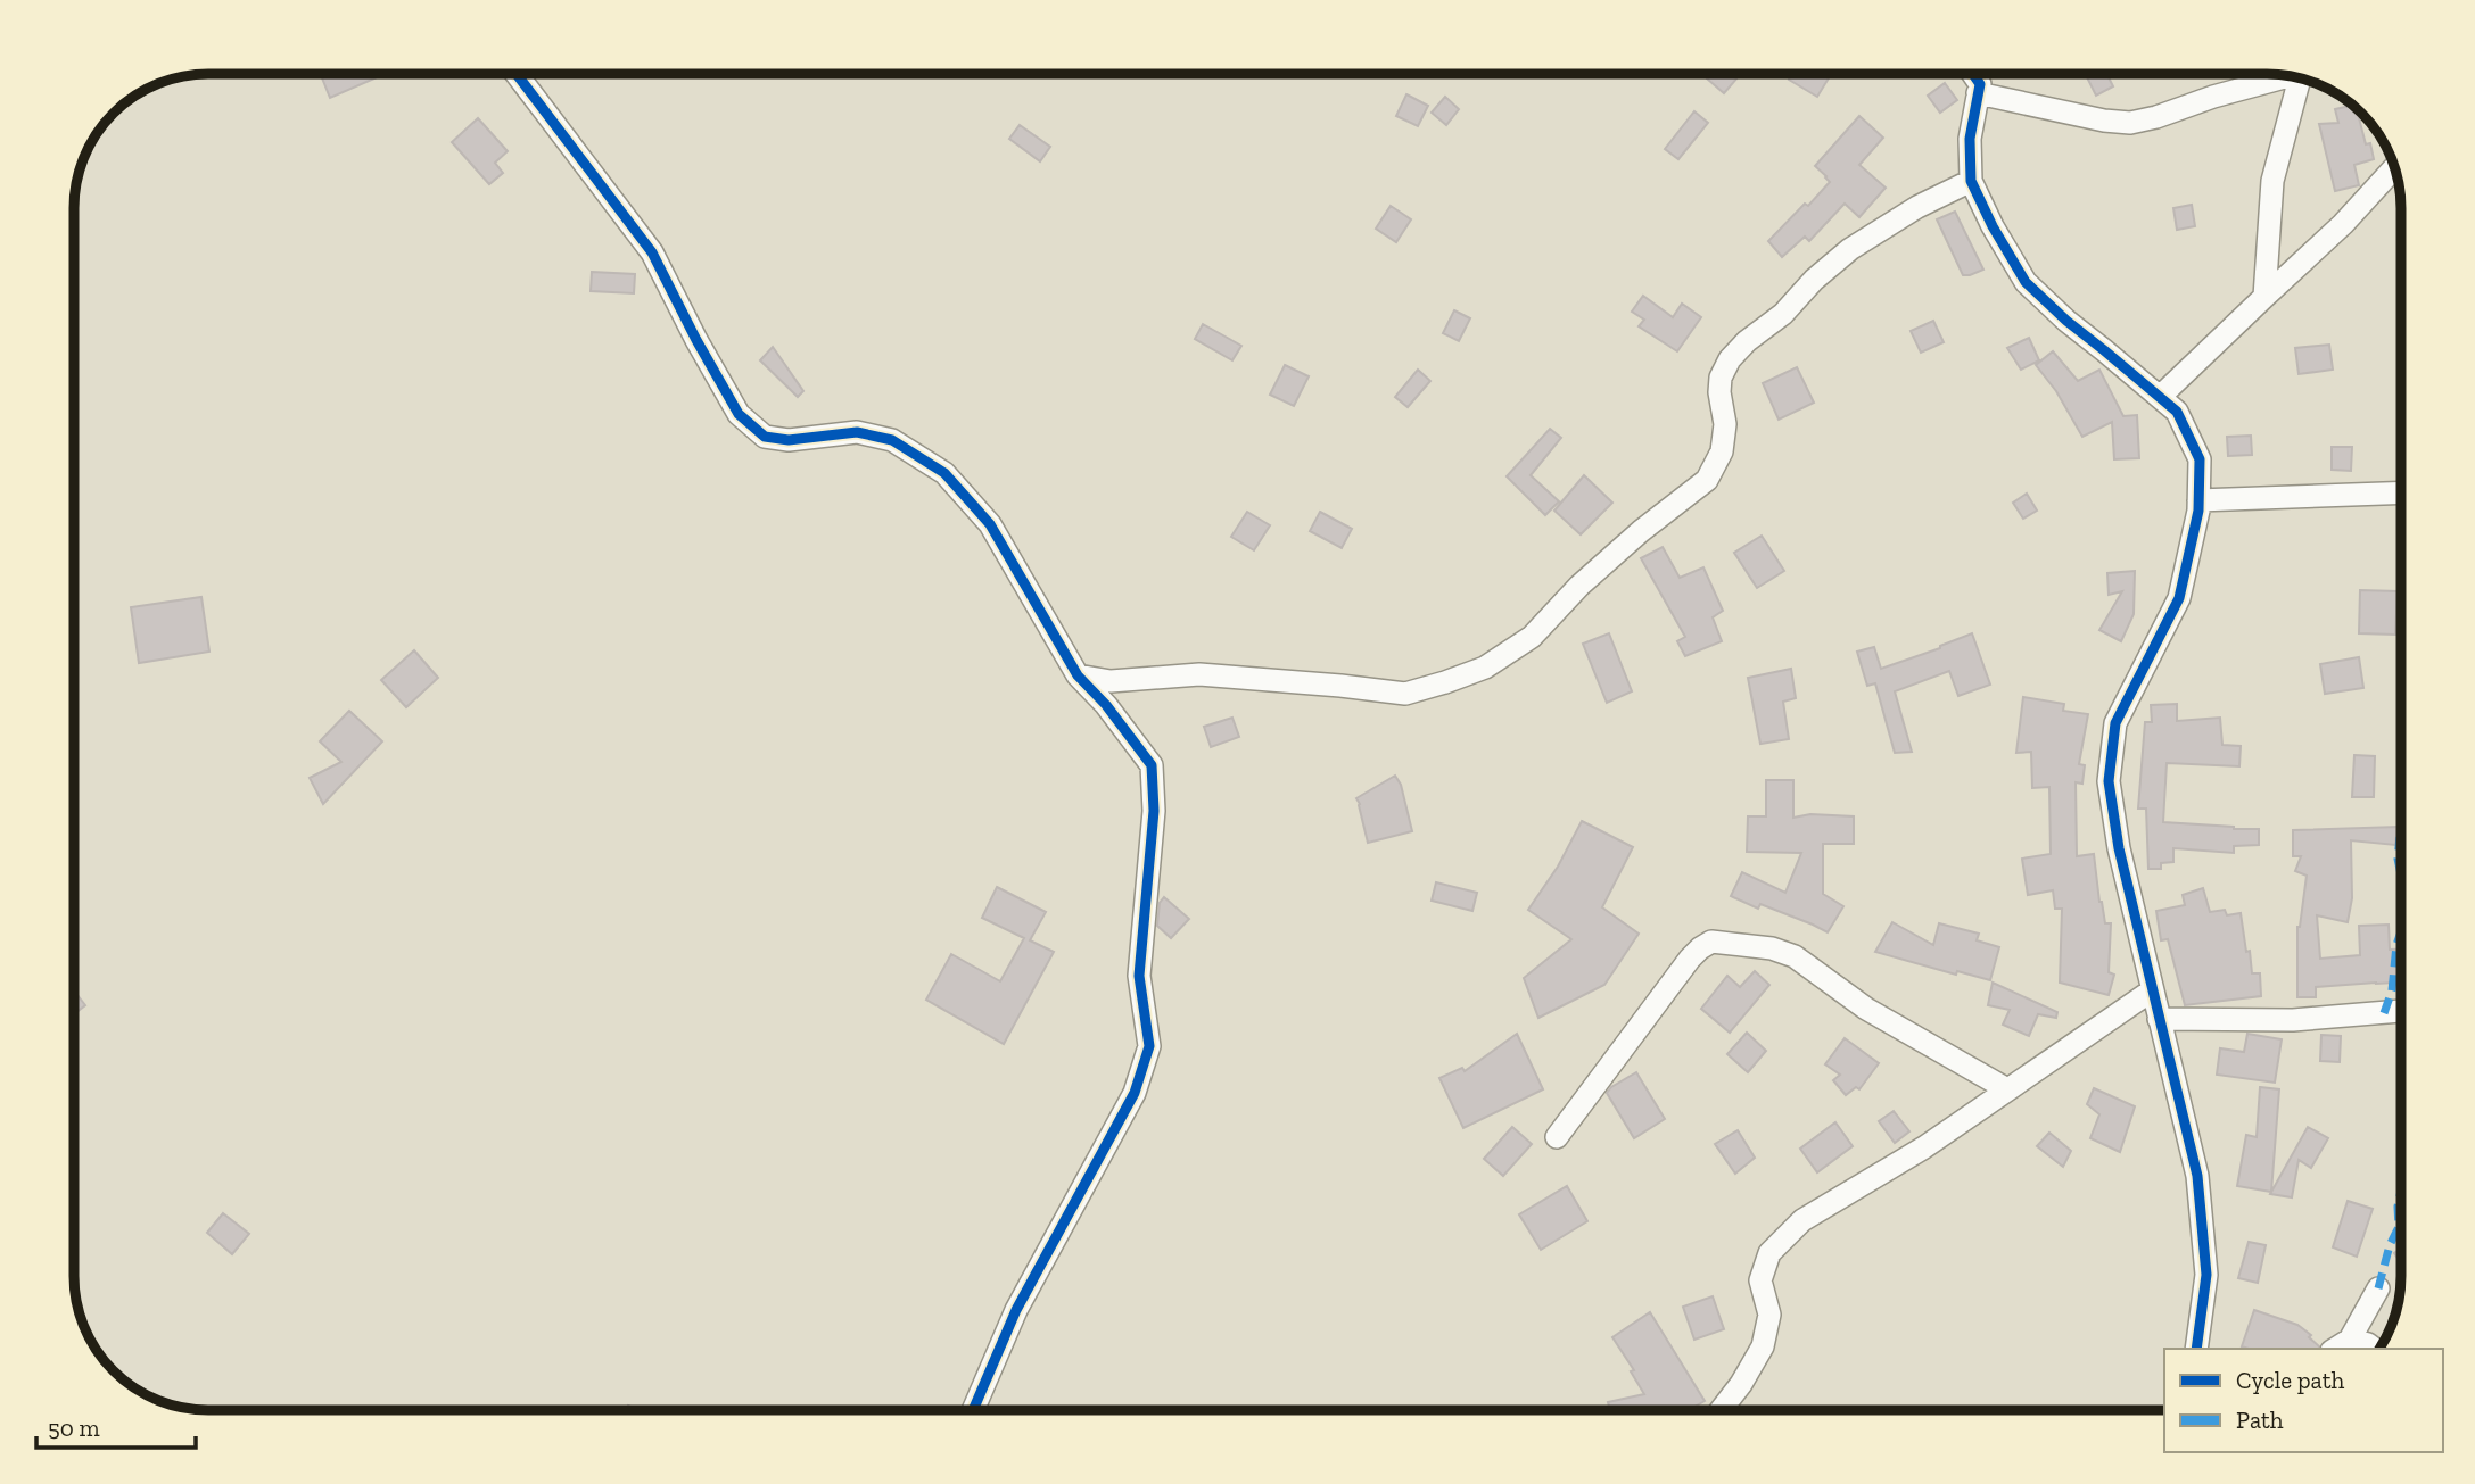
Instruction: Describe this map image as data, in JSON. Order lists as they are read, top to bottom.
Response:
{
  "legend": ["Cycle path", "Path"],
  "scale_bar": "50 m"
}
